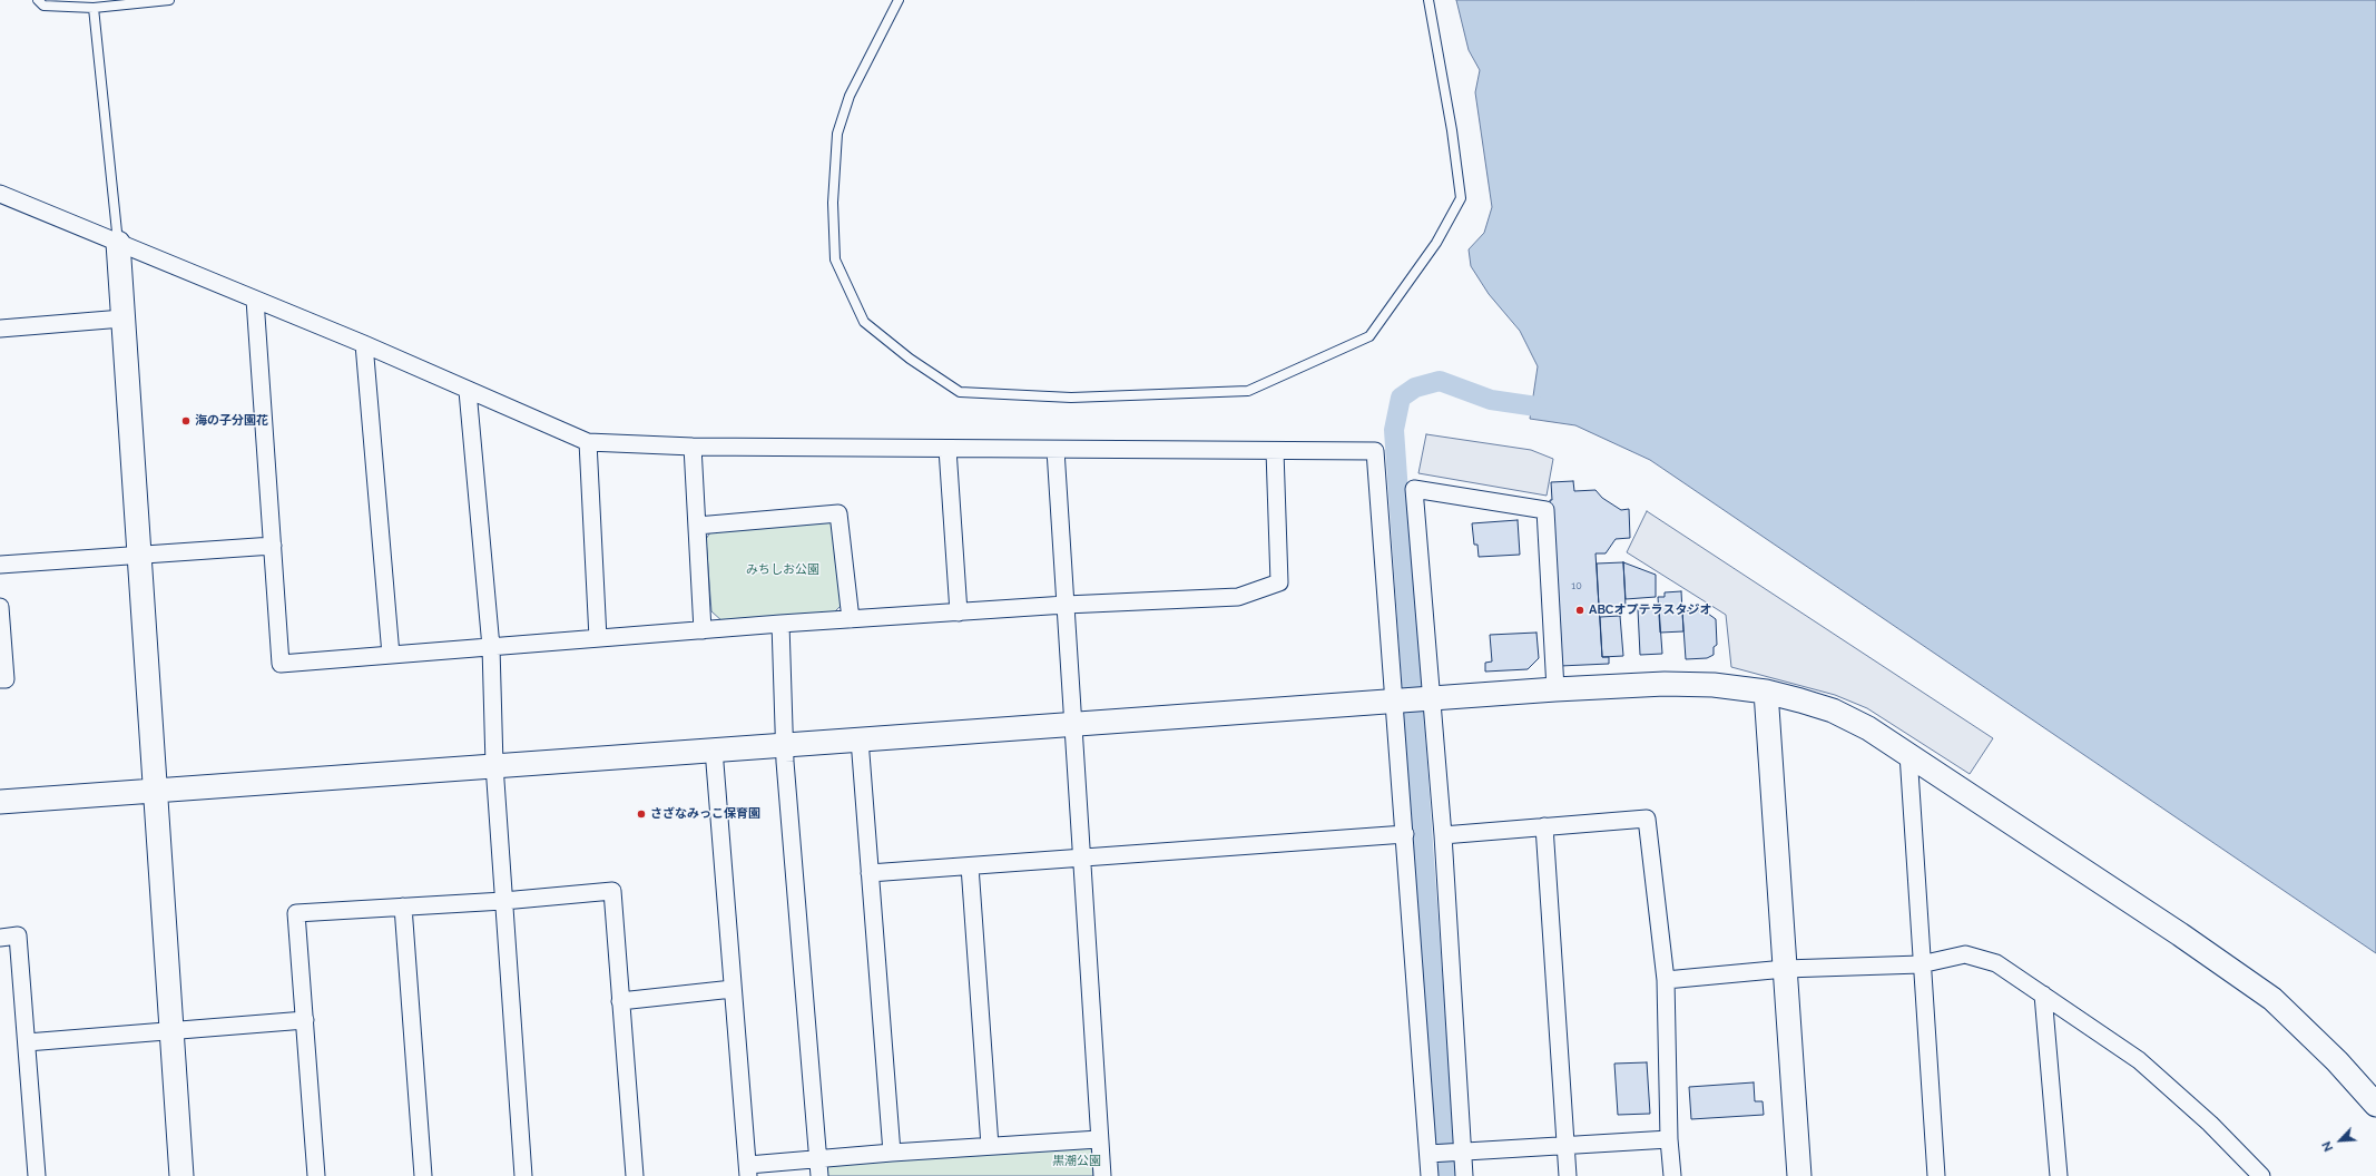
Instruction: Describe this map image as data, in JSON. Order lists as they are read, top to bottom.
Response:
{
  "parks": ["みちしお公園", "黒潮公園"],
  "places": ["海の子分園花", "ABCオプテラスタジオ", "さざなみっこ保育園"],
  "house_numbers": ["10"],
  "north": "bottom left"
}
